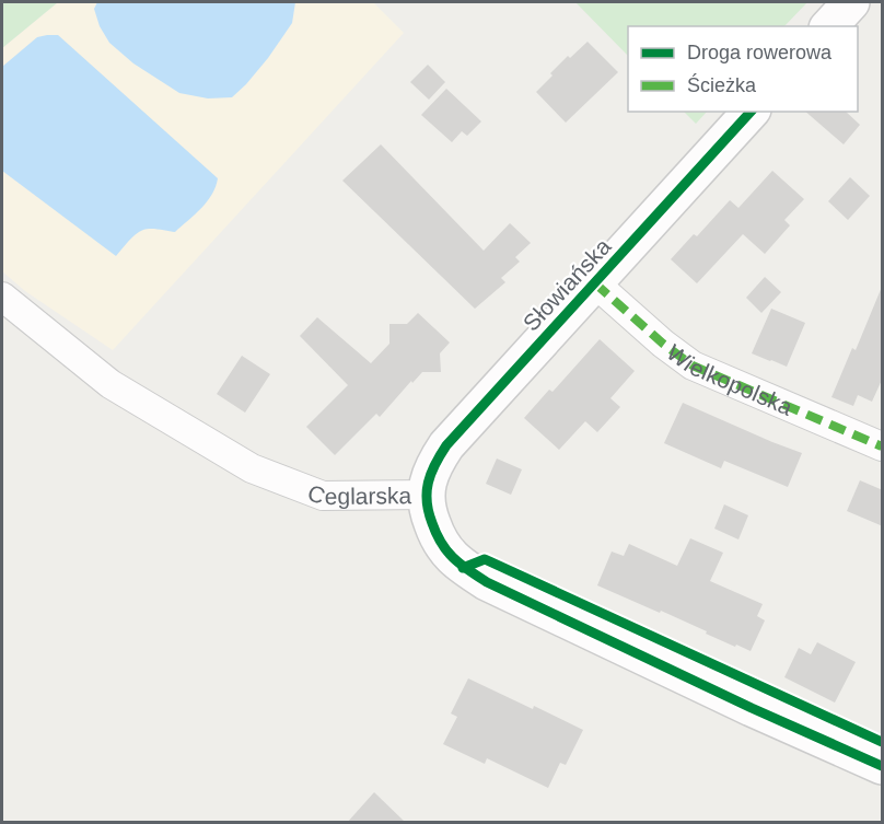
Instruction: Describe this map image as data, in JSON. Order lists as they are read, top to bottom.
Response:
{
  "streets": {
    "street": ["Słowiańska", "Wielkopolska", "Ceglarska"]
  },
  "crossings": [
    ["Słowiańska", "Wielkopolska"],
    ["Słowiańska", "Ceglarska"]
  ],
  "legend": ["Droga rowerowa", "Ścieżka"]
}
